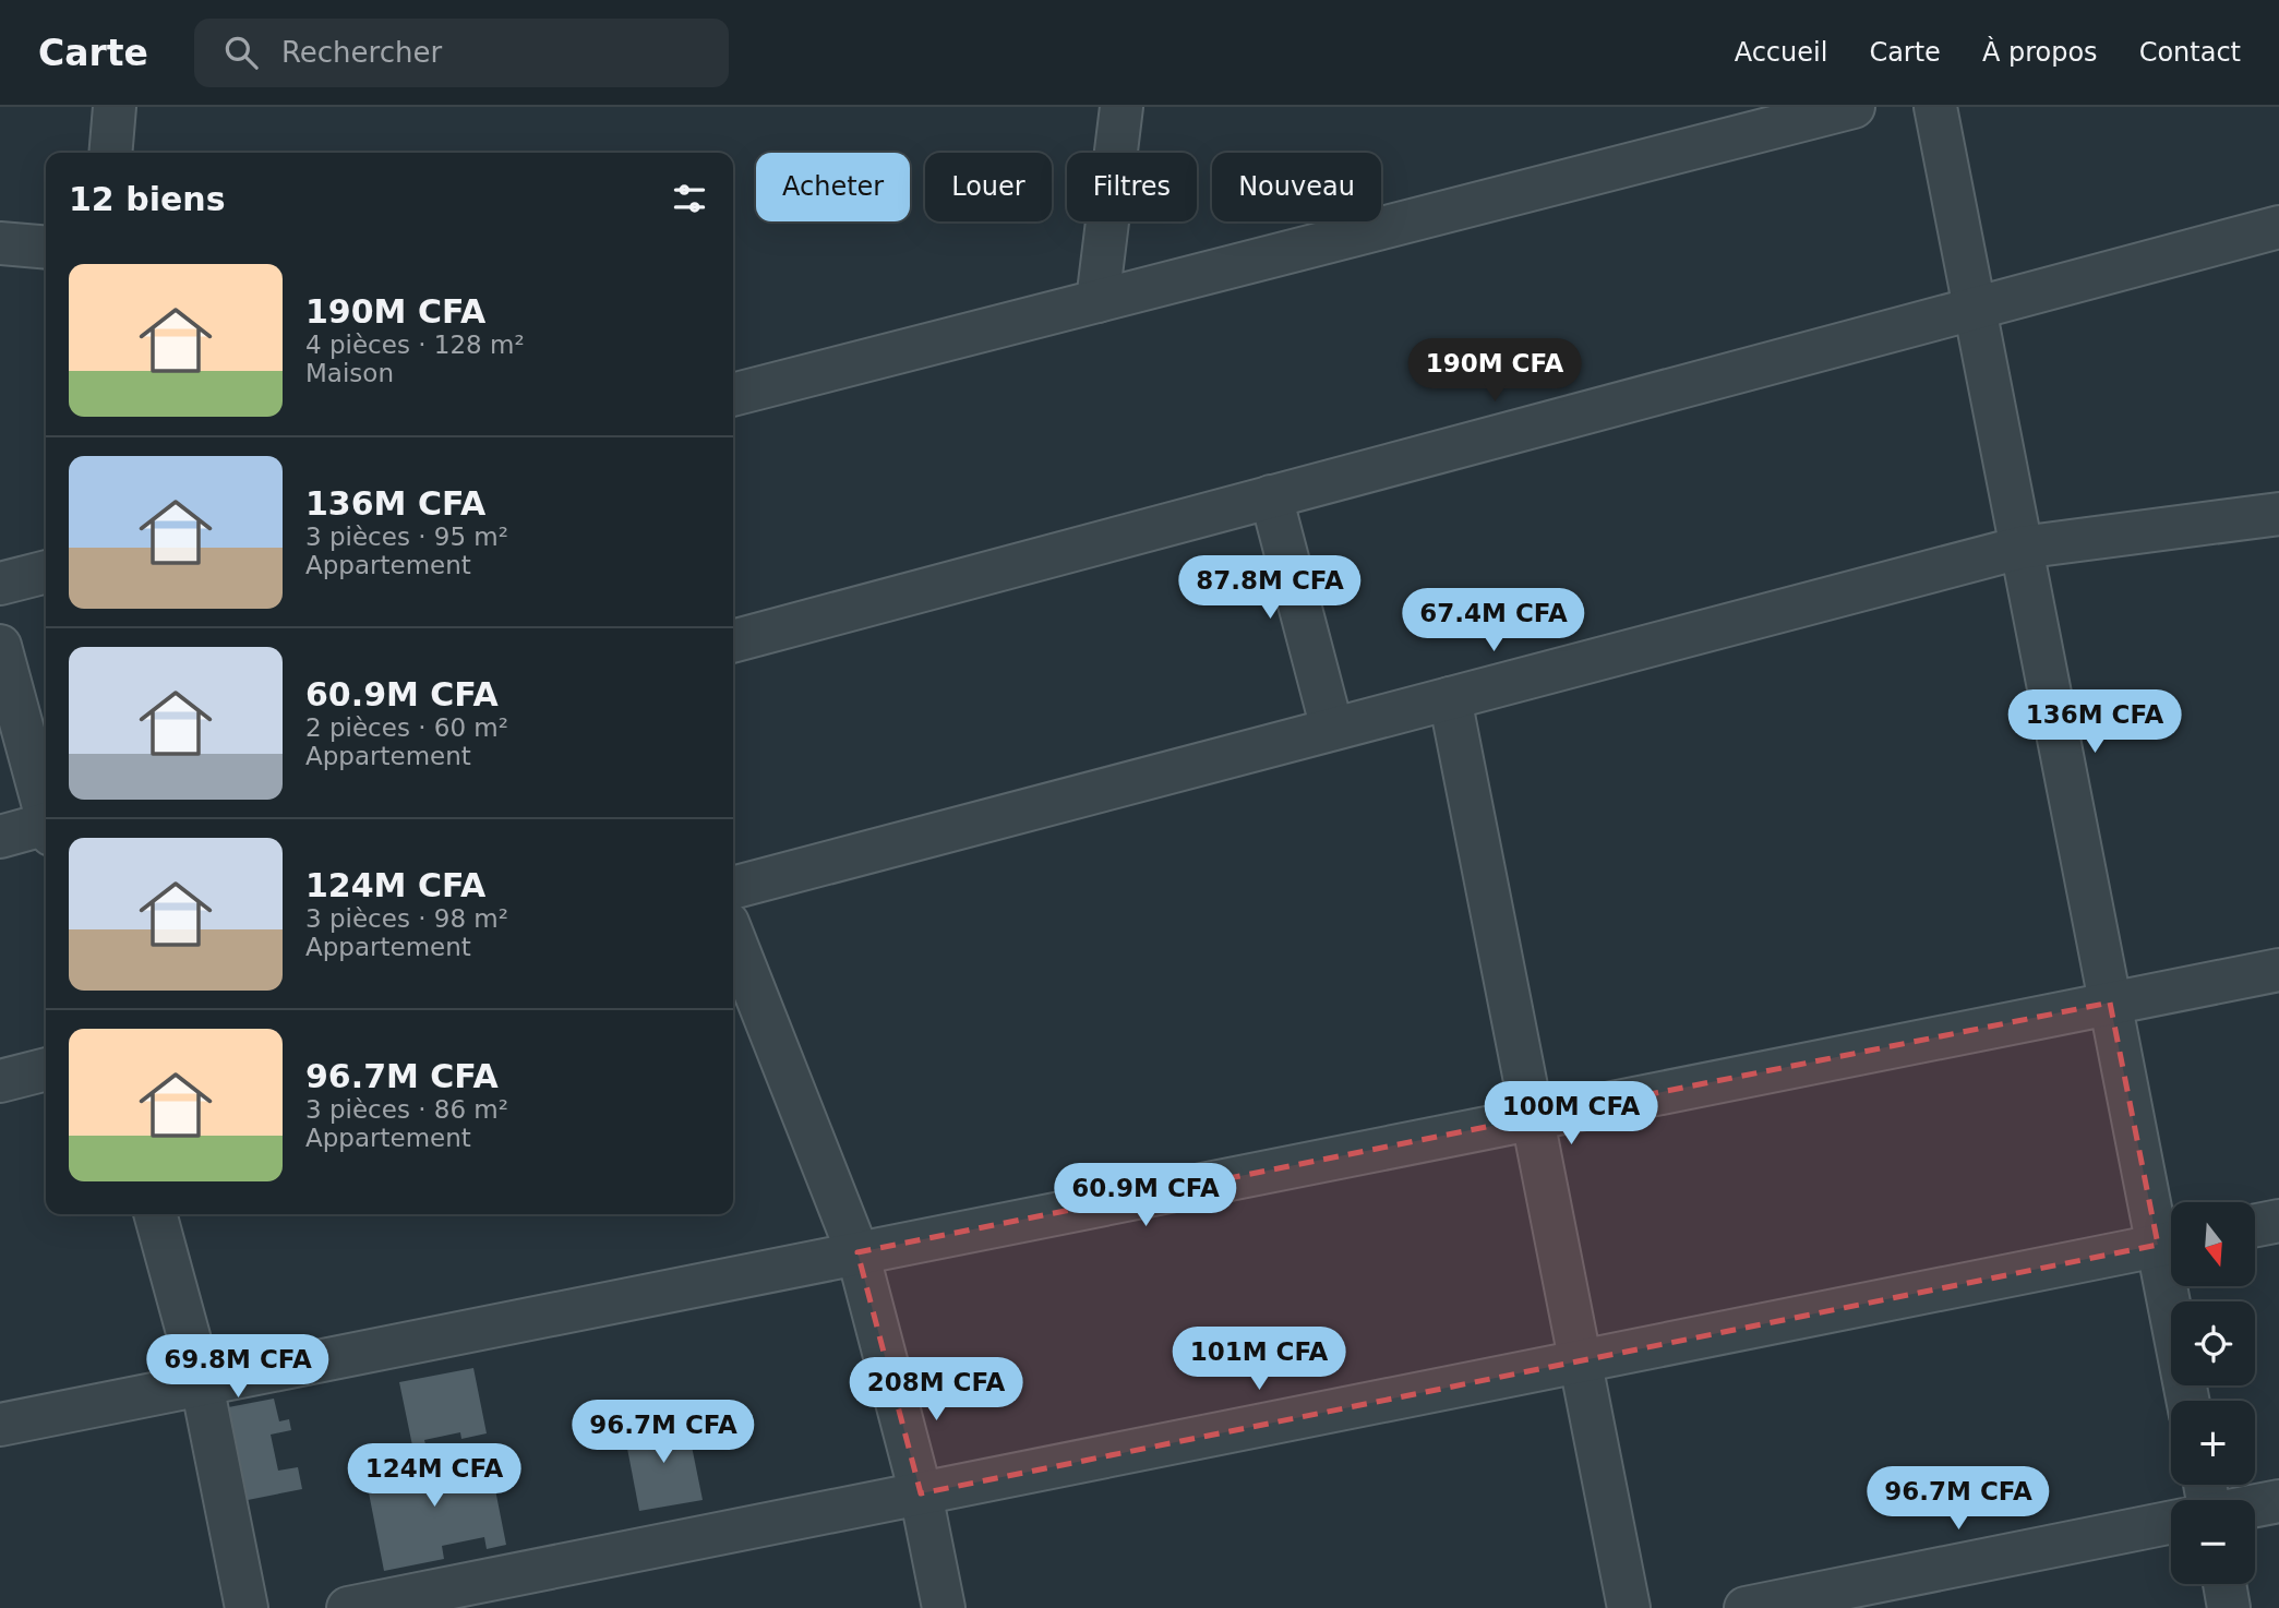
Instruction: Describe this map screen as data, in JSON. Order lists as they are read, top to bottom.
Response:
{
  "north": "bottom",
  "page": {
    "header": "Carte",
    "search": "Rechercher",
    "nav": [
      "Accueil",
      "Carte",
      "À propos",
      "Contact"
    ],
    "chip": [
      "Acheter",
      "Louer",
      "Filtres",
      "Nouveau"
    ],
    "heading": "12 biens",
    "list": [
      {
        "name": "190M CFA",
        "note": "4 pièces · 128 m² · Maison"
      },
      {
        "name": "136M CFA",
        "note": "3 pièces · 95 m² · Appartement"
      },
      {
        "name": "60.9M CFA",
        "note": "2 pièces · 60 m² · Appartement"
      },
      {
        "name": "124M CFA",
        "note": "3 pièces · 98 m² · Appartement"
      },
      {
        "name": "96.7M CFA",
        "note": "3 pièces · 86 m² · Appartement"
      }
    ],
    "price": [
      "190M CFA",
      "87.8M CFA",
      "67.4M CFA",
      "136M CFA",
      "100M CFA",
      "60.9M CFA",
      "101M CFA",
      "69.8M CFA",
      "208M CFA",
      "96.7M CFA",
      "124M CFA",
      "96.7M CFA"
    ],
    "map_buttons": ["+", "−"]
  }
}
